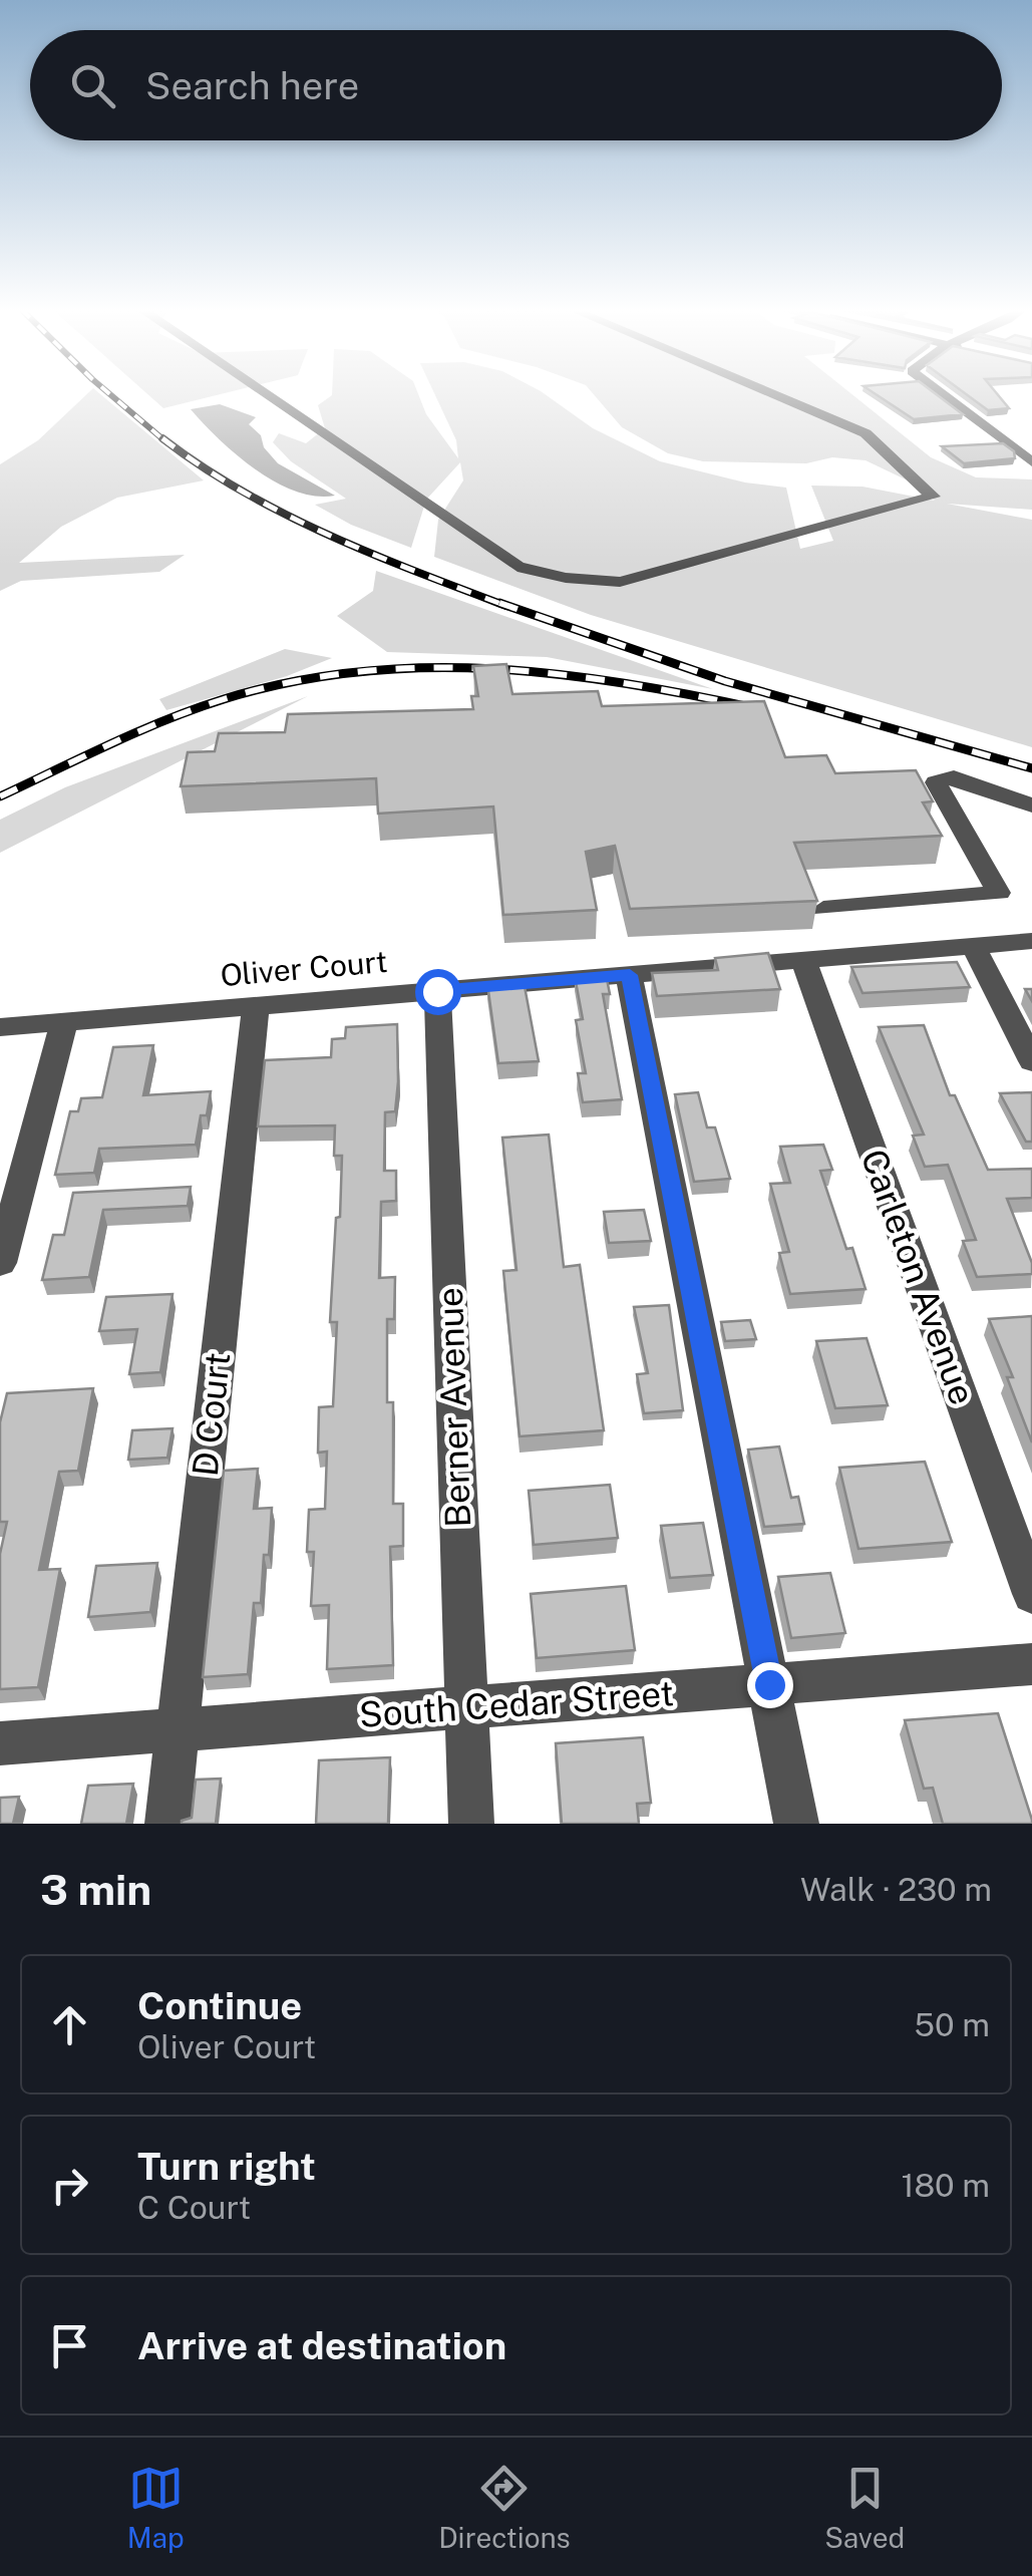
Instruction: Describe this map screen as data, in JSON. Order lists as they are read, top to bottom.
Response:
{
  "streets": {
    "street": [
      "Oliver Court",
      "Carleton Avenue",
      "Berner Avenue",
      "D Court",
      "South Cedar Street"
    ]
  },
  "crossings": [
    ["Oliver Court", "Carleton Avenue"],
    ["Oliver Court", "Berner Avenue"],
    ["Oliver Court", "D Court"],
    ["Berner Avenue", "South Cedar Street"],
    ["D Court", "South Cedar Street"]
  ],
  "page": {
    "search": "Search here",
    "heading": ["3 min", "Walk · 230 m"],
    "list": [
      ["Continue", "Oliver Court", "50 m"],
      ["Turn right", "C Court", "180 m"],
      "Arrive at destination"
    ],
    "nav": ["Map", "Directions", "Saved"]
  }
}
